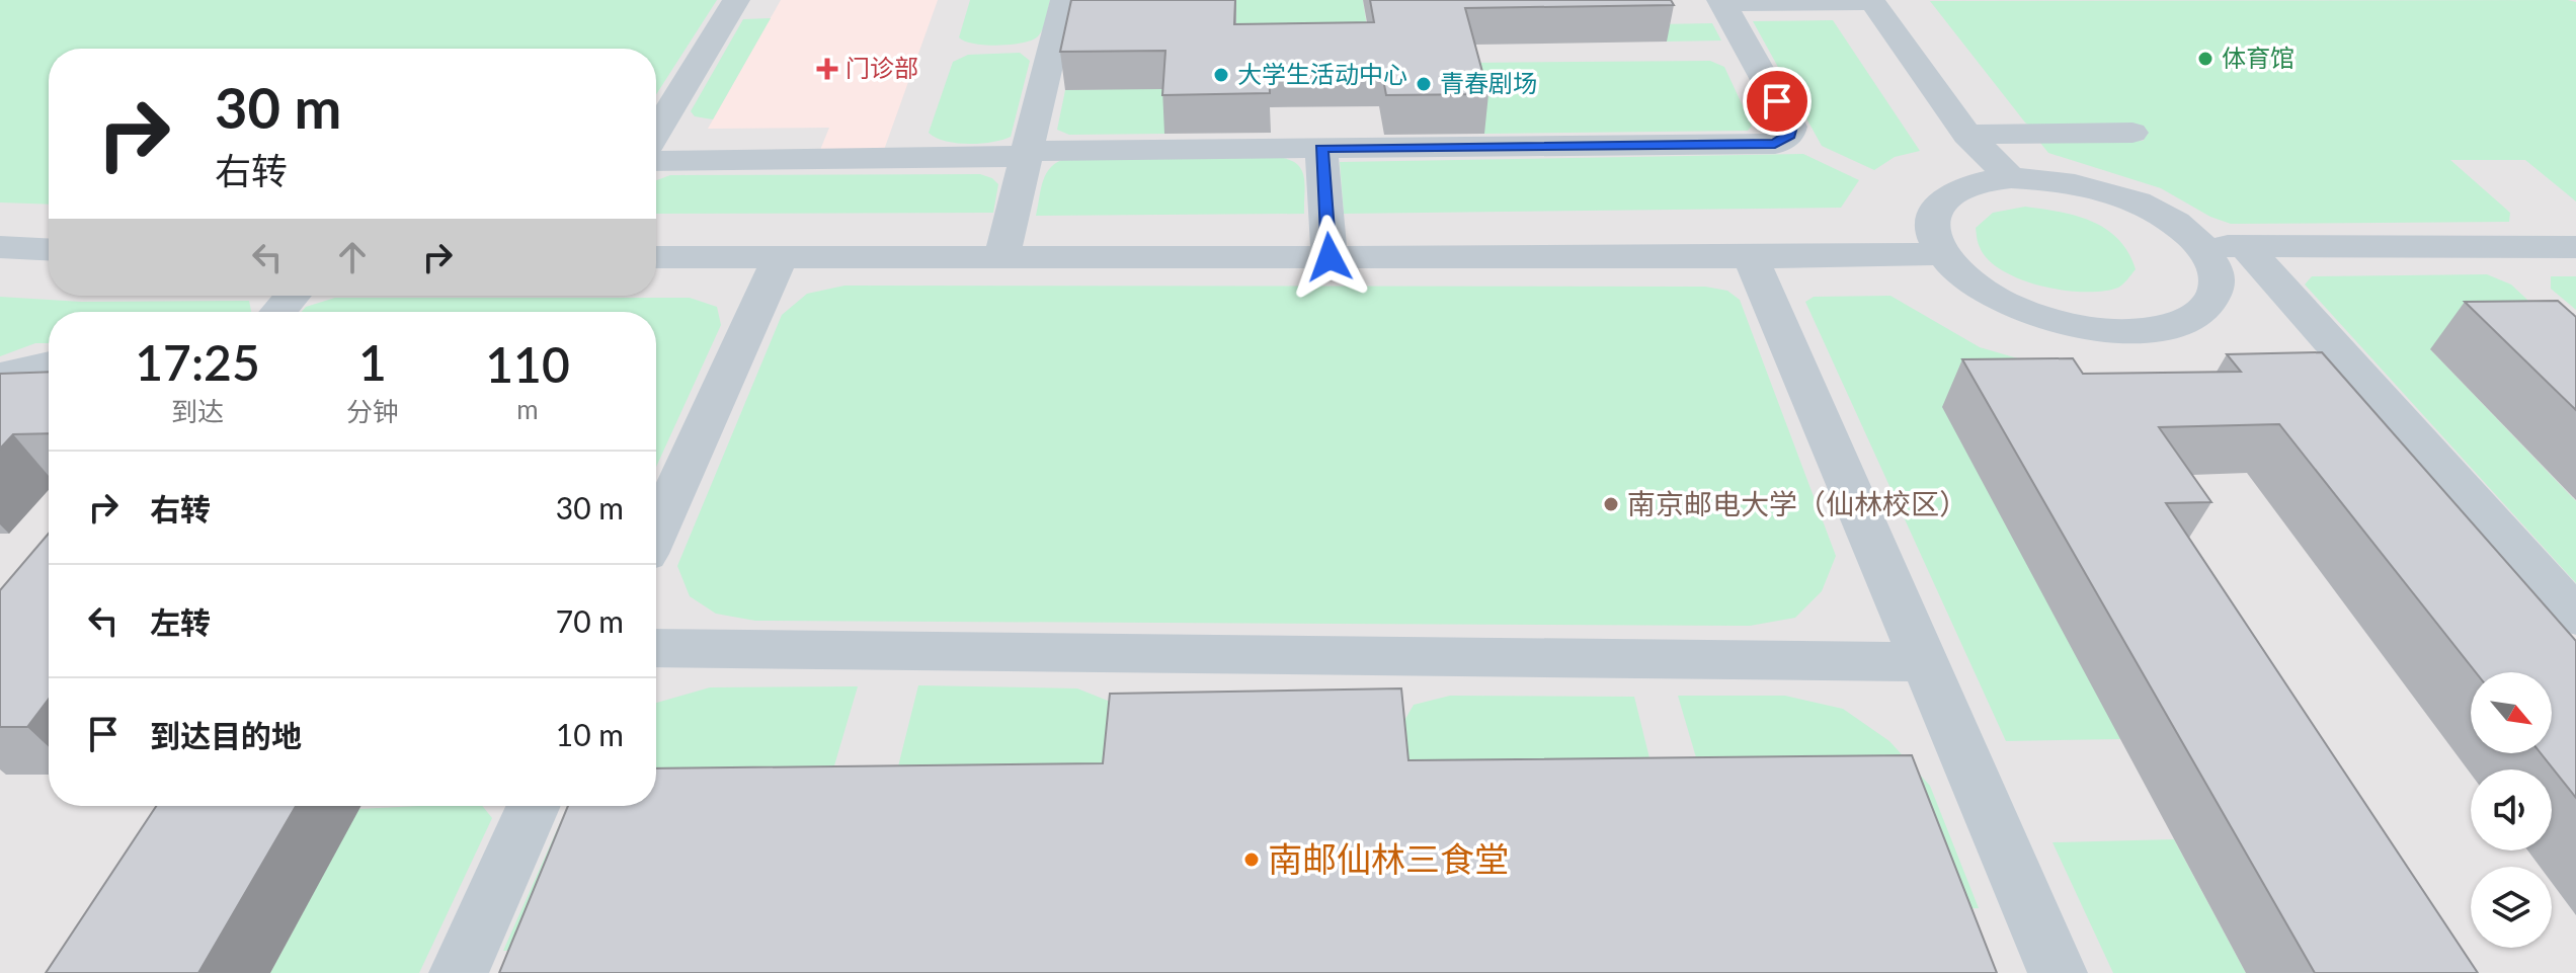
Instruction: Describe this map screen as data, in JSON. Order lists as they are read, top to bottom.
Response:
{
  "places": {
    "other": [
      "体育馆",
      "大学生活动中心",
      "青春剧场",
      "南京邮电大学（仙林校区）",
      "南邮仙林三食堂"
    ],
    "health": ["门诊部"]
  },
  "north": "bottom right",
  "page": {
    "turn": ["30 m", "右转"],
    "eta": [
      "17:25",
      "到达",
      "1",
      "分钟",
      "110",
      "m"
    ],
    "list": [
      {
        "name": "右转",
        "value": "30 m"
      },
      {
        "name": "左转",
        "value": "70 m"
      },
      {
        "name": "到达目的地",
        "value": "10 m"
      }
    ]
  }
}
